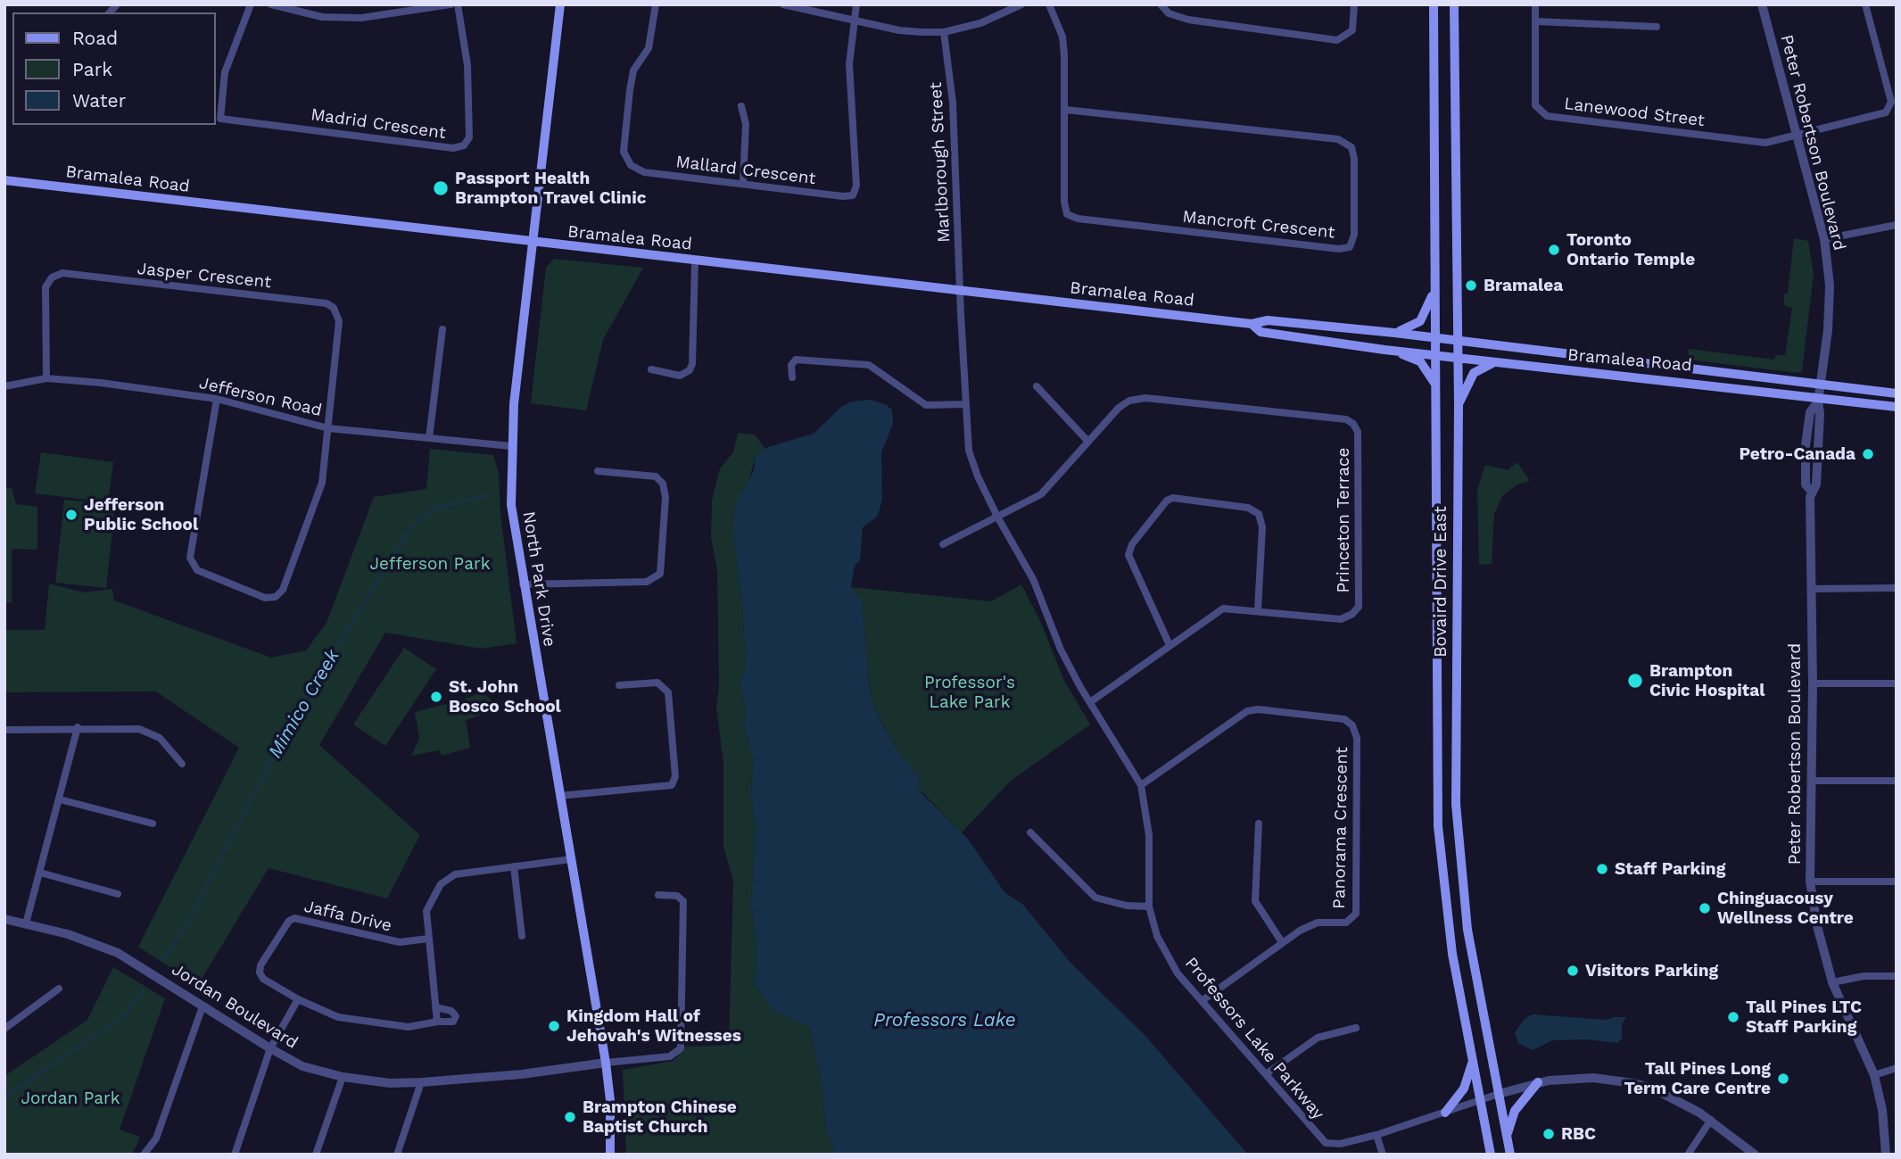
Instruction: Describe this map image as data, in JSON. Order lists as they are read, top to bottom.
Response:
{
  "streets": {
    "main road": ["Bramalea Road", "North Park Drive", "Bovaird Drive East"],
    "street": [
      "Lanewood Street",
      "Madrid Crescent",
      "Peter Robertson Boulevard",
      "Marlborough Street",
      "Mallard Crescent",
      "Mancroft Crescent",
      "Jasper Crescent",
      "Jefferson Road",
      "Princeton Terrace",
      "Panorama Crescent",
      "Jaffa Drive",
      "Jordan Boulevard",
      "Professors Lake Parkway"
    ]
  },
  "crossings": [
    ["Lanewood Street", "Peter Robertson Boulevard"],
    ["Peter Robertson Boulevard", "Bramalea Road"],
    ["Marlborough Street", "Bramalea Road"],
    ["Marlborough Street", "Professors Lake Parkway"],
    ["Bramalea Road", "North Park Drive"],
    ["Bramalea Road", "Bovaird Drive East"],
    ["Bramalea Road", "Professors Lake Parkway"],
    ["Jasper Crescent", "Jefferson Road"],
    ["Jefferson Road", "North Park Drive"],
    ["Princeton Terrace", "Professors Lake Parkway"],
    ["North Park Drive", "Jordan Boulevard"],
    ["Bovaird Drive East", "Professors Lake Parkway"],
    ["Panorama Crescent", "Professors Lake Parkway"]
  ],
  "water": ["Mimico Creek", "Professors Lake"],
  "parks": ["Jefferson Park", "Professor's Lake Park", "Jordan Park"],
  "places": [
    "Passport Health Brampton Travel Clinic",
    "Toronto Ontario Temple",
    "Bramalea",
    "Petro-Canada",
    "Jefferson Public School",
    "Brampton Civic Hospital",
    "St. John Bosco School",
    "Staff Parking",
    "Chinguacousy Wellness Centre",
    "Visitors Parking",
    "Tall Pines LTC Staff Parking",
    "Kingdom Hall of Jehovah's Witnesses",
    "Tall Pines Long Term Care Centre",
    "Brampton Chinese Baptist Church",
    "RBC"
  ],
  "legend": ["Road", "Park", "Water"]
}
